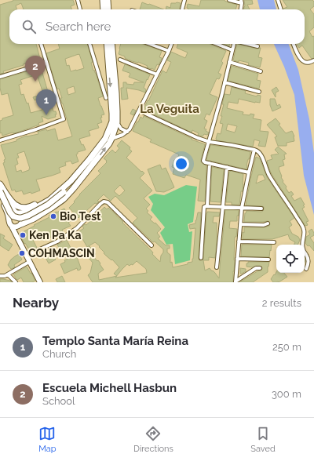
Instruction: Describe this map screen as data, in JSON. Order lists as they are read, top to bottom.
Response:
{
  "districts": ["La Veguita"],
  "places": ["Bio Test", "Ken Pa Ka", "COHMASCIN"],
  "page": {
    "search": "Search here",
    "pins": ["2", "1"],
    "heading": ["Nearby", "2 results"],
    "list": [
      {
        "mark": "1",
        "name": "Templo Santa María Reina",
        "note": "Church",
        "value": "250 m"
      },
      {
        "mark": "2",
        "name": "Escuela Michell Hasbun",
        "note": "School",
        "value": "300 m"
      }
    ],
    "nav": ["Map", "Directions", "Saved"]
  }
}
